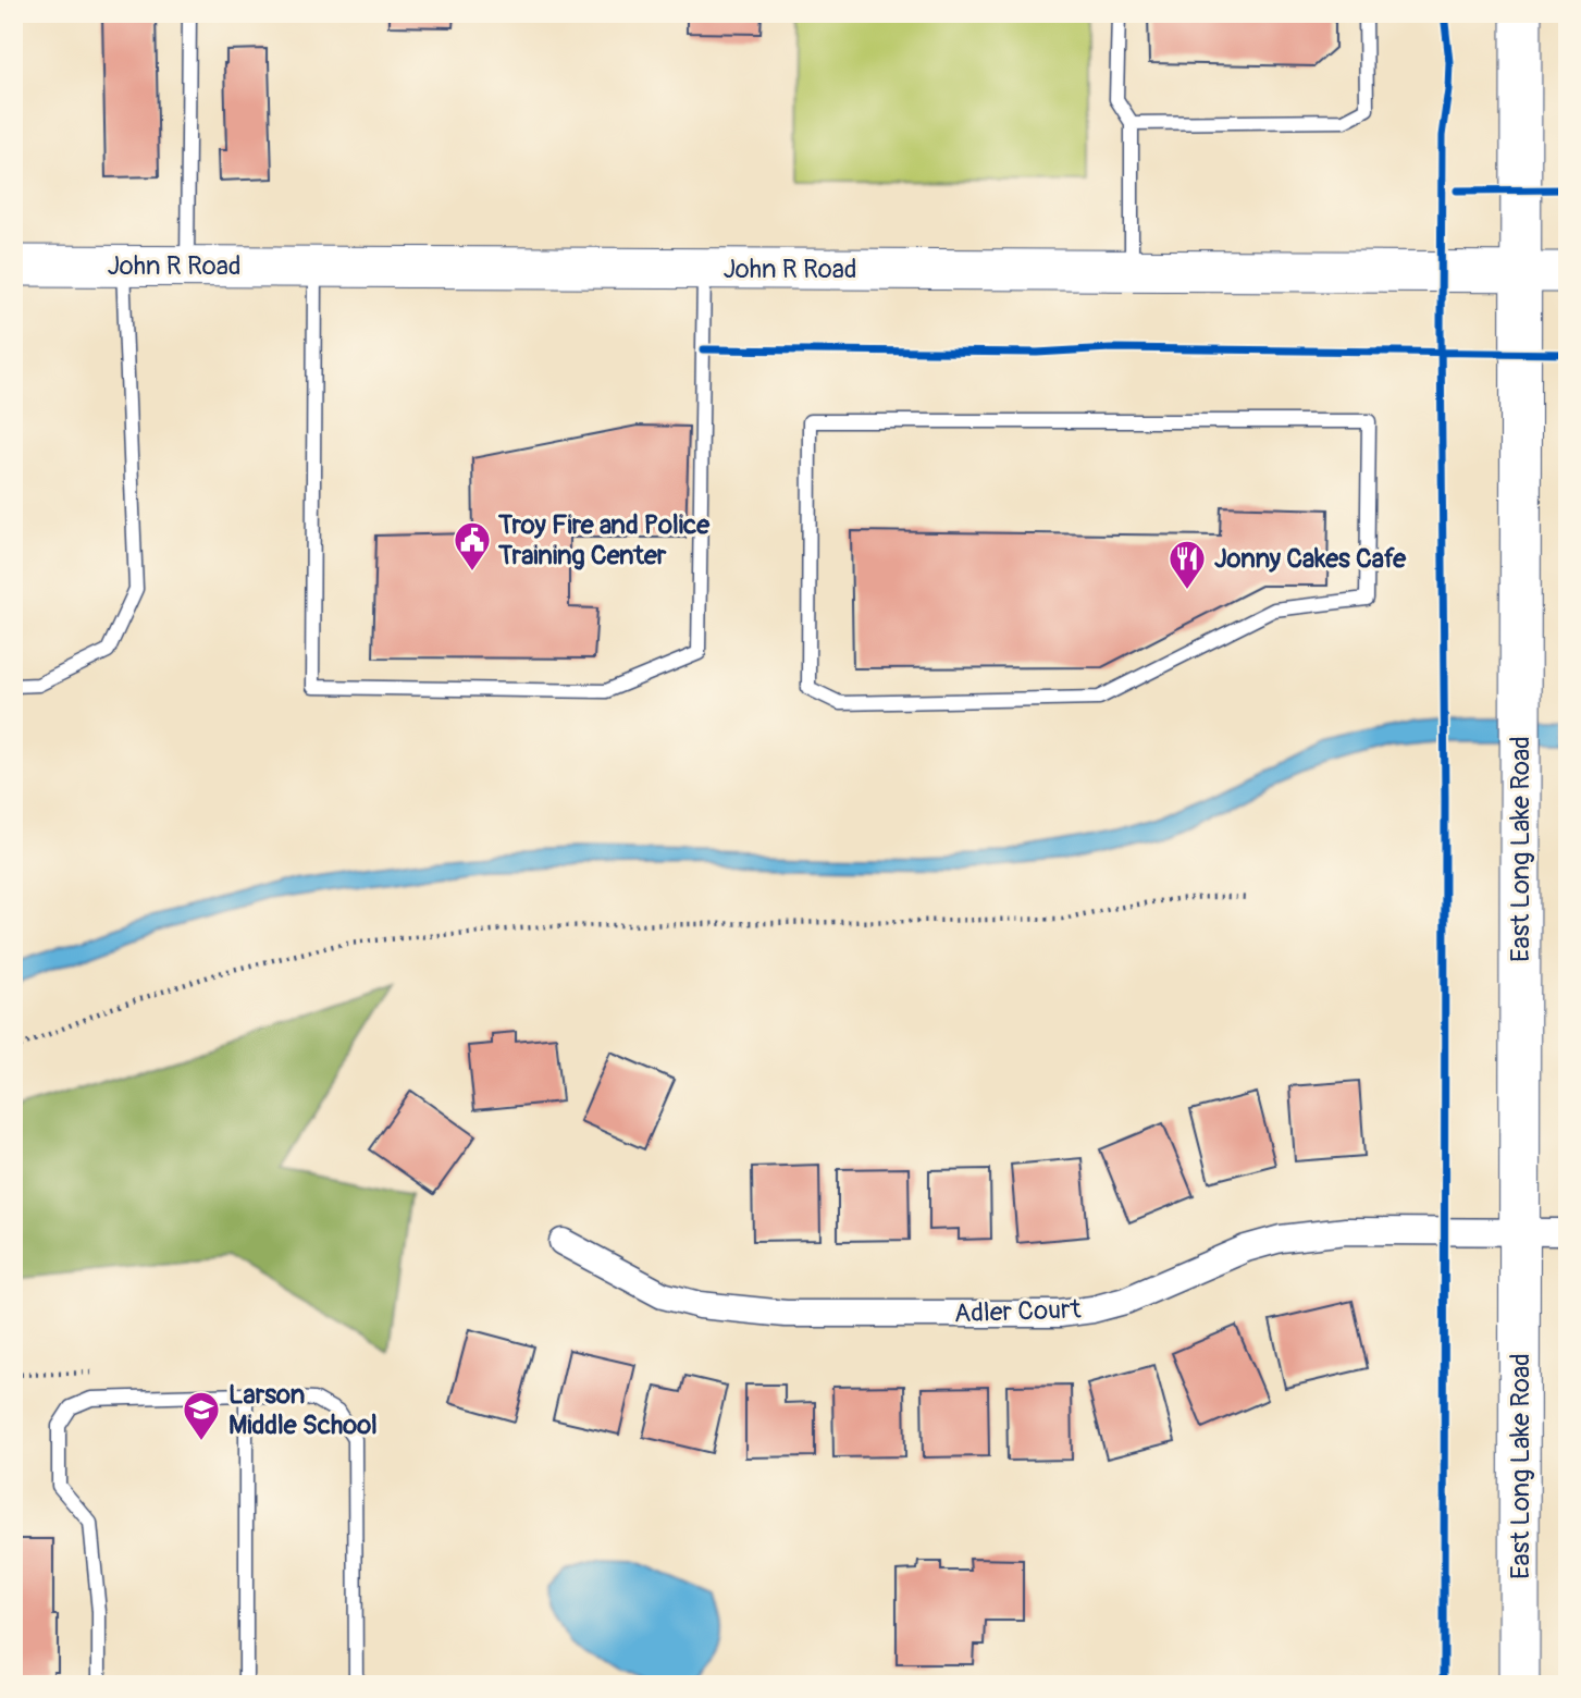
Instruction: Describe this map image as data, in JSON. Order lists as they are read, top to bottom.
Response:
{
  "streets": {
    "main road": ["John R Road", "East Long Lake Road"],
    "street": ["Adler Court"]
  },
  "crossings": [
    ["John R Road", "East Long Lake Road"],
    ["East Long Lake Road", "Adler Court"]
  ],
  "places": {
    "public building": ["Troy Fire and Police Training Center"],
    "restaurant": ["Jonny Cakes Cafe"],
    "school or university": ["Larson Middle School"]
  }
}
